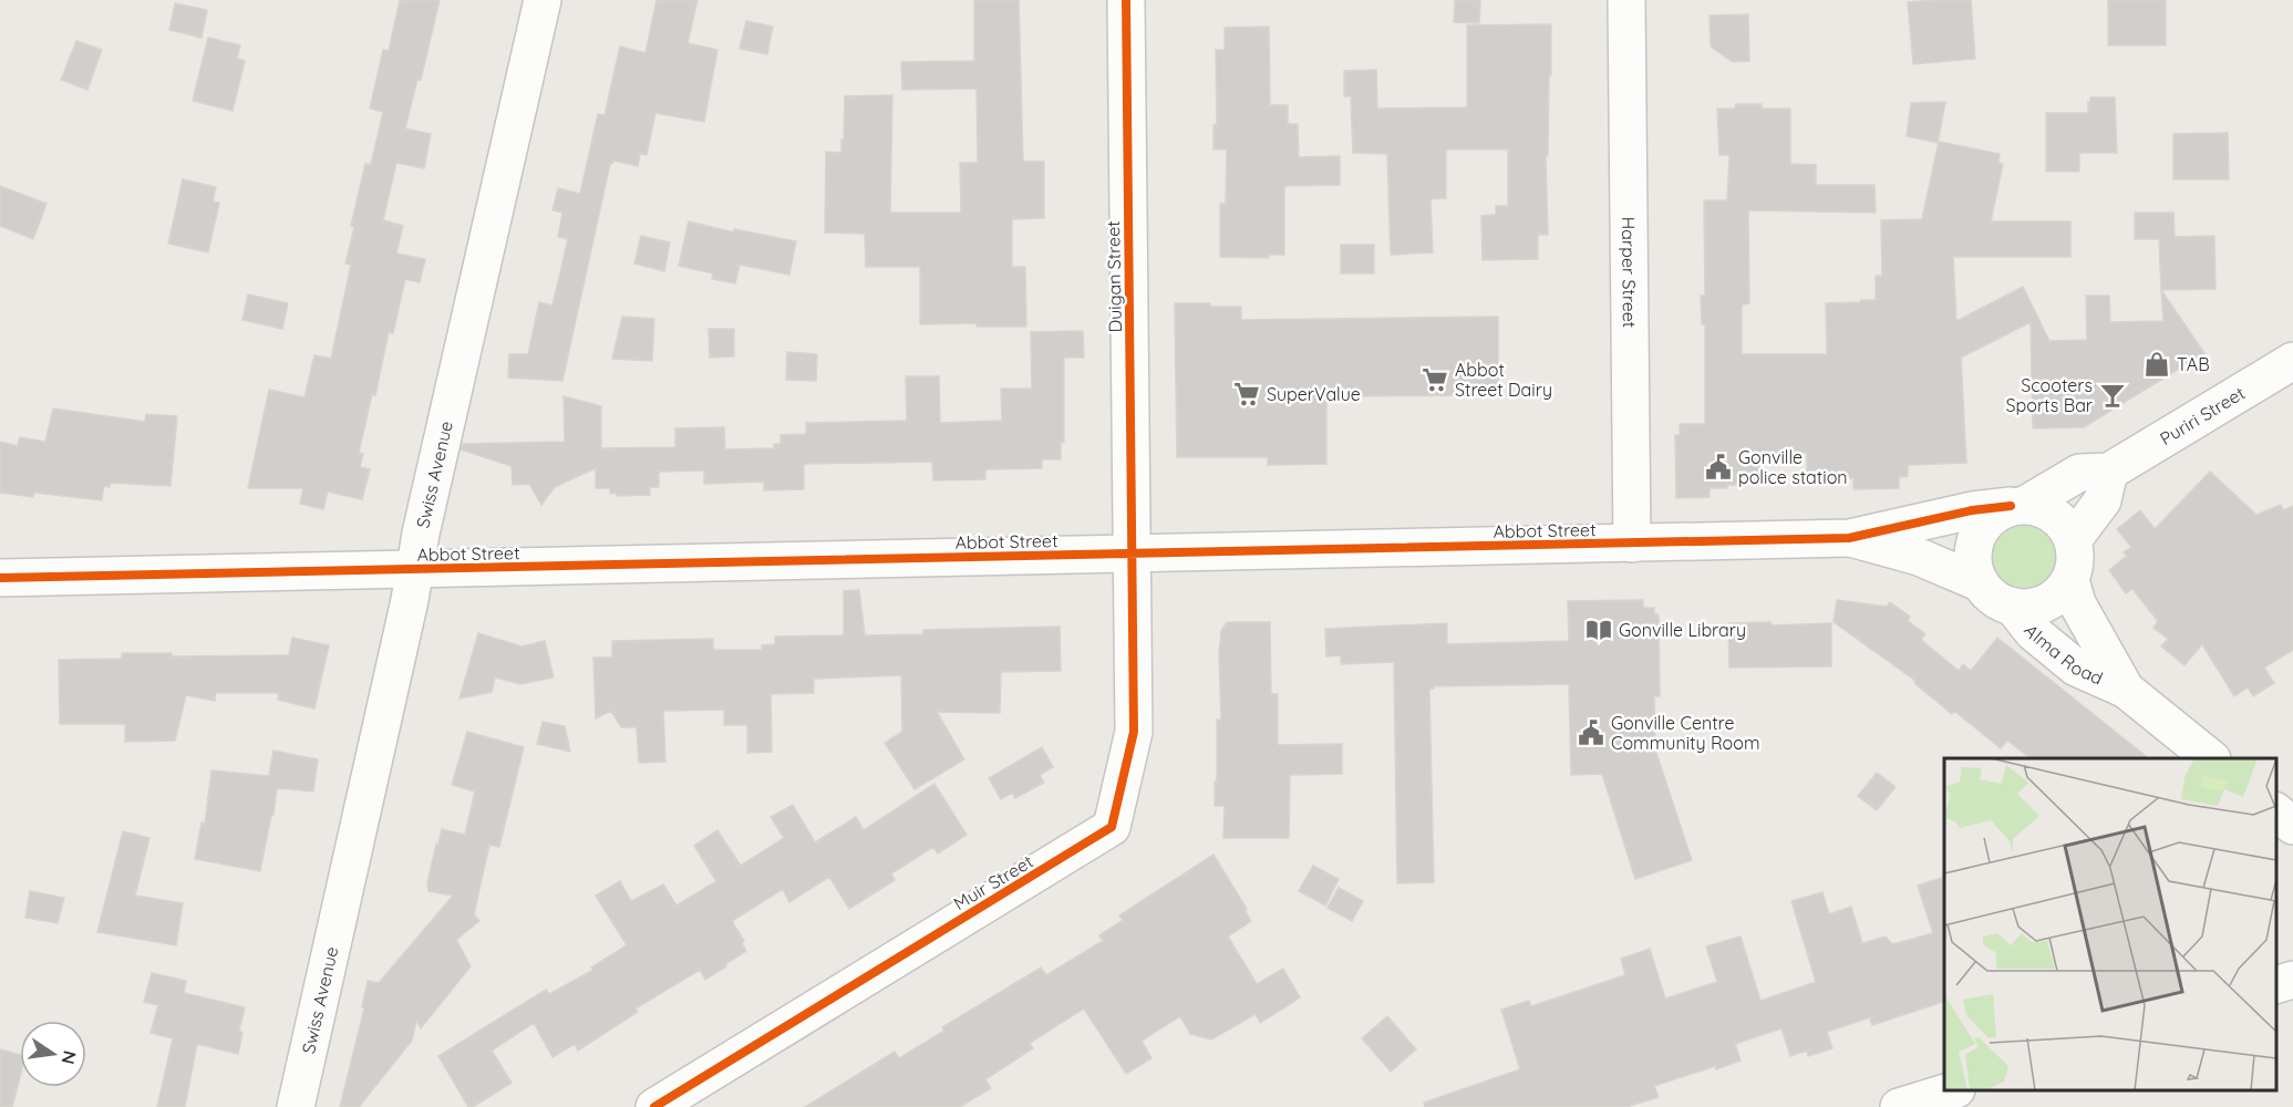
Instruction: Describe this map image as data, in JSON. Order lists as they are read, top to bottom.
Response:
{
  "streets": {
    "street": [
      "Harper Street",
      "Duigan Street",
      "Puriri Street",
      "Swiss Avenue",
      "Abbot Street",
      "Alma Road",
      "Muir Street"
    ]
  },
  "crossings": [
    ["Harper Street", "Abbot Street"],
    ["Duigan Street", "Abbot Street"],
    ["Duigan Street", "Muir Street"],
    ["Puriri Street", "Abbot Street"],
    ["Puriri Street", "Alma Road"],
    ["Swiss Avenue", "Abbot Street"],
    ["Abbot Street", "Alma Road"],
    ["Abbot Street", "Muir Street"]
  ],
  "places": {
    "shop": ["TAB"],
    "supermarket": ["Abbot Street Dairy", "SuperValue"],
    "bar": ["Scooters Sports Bar"],
    "public building": ["Gonville police station", "Gonville Centre Community Room"],
    "library": ["Gonville Library"]
  },
  "north": "right"
}
